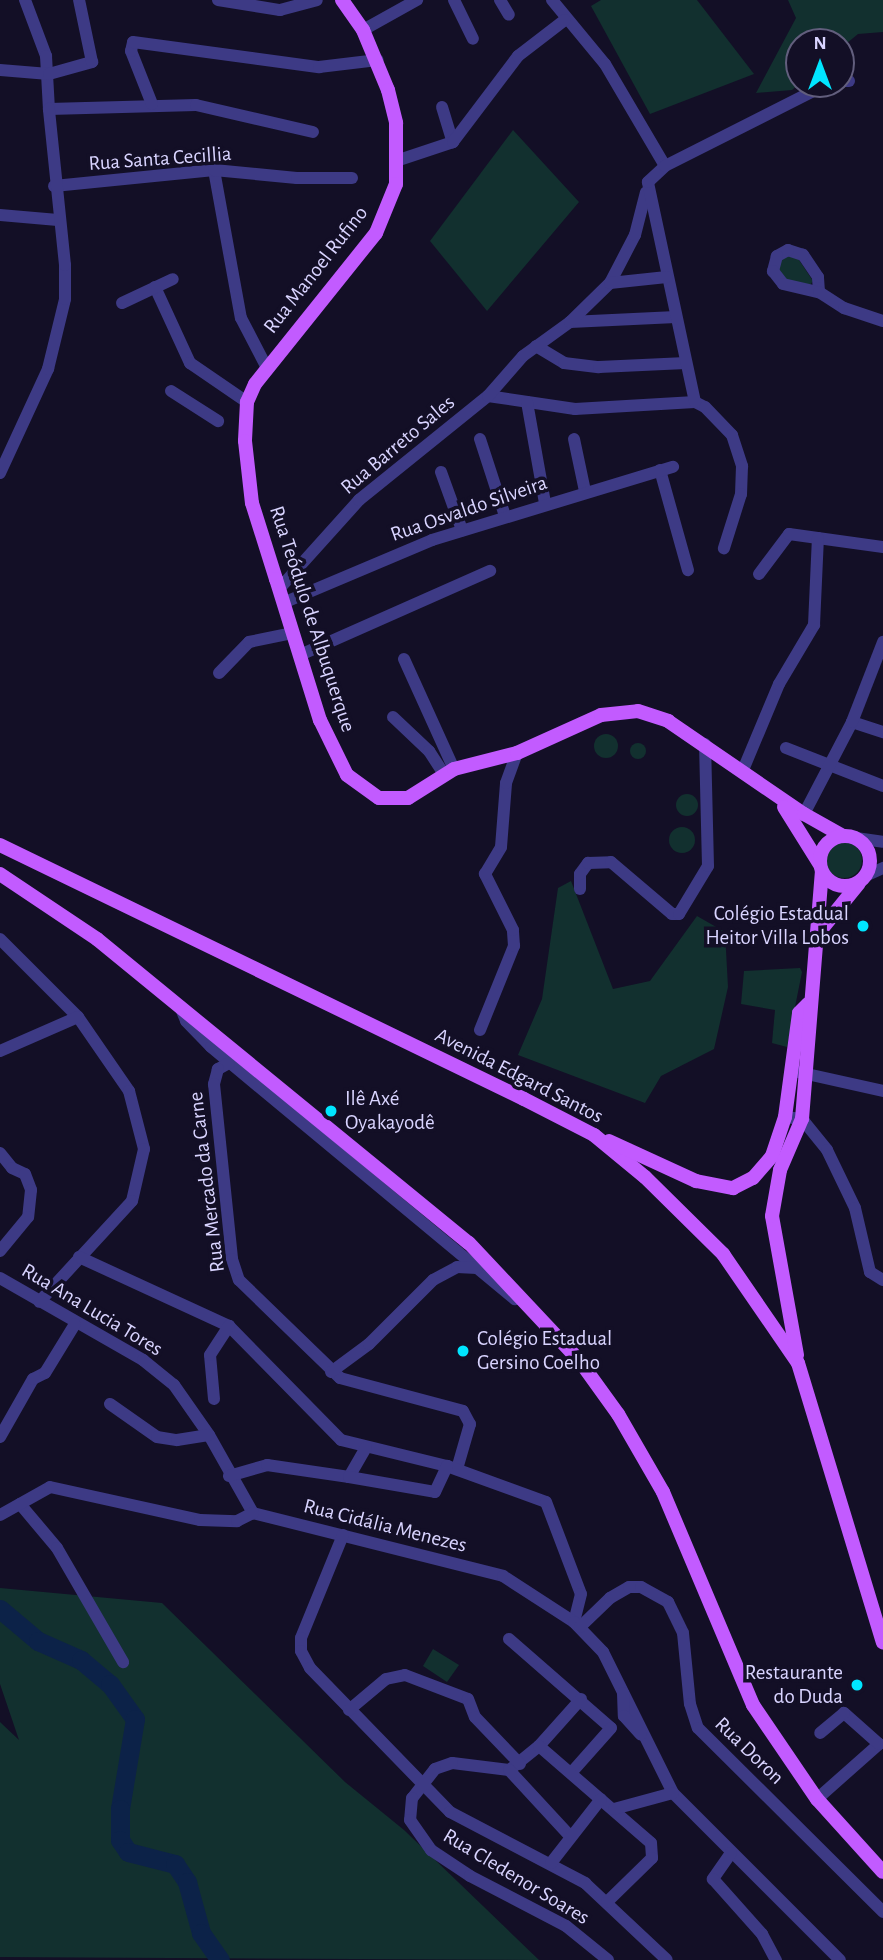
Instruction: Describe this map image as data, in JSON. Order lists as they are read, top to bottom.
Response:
{
  "streets": {
    "main road": ["Rua Manoel Rufino", "Rua Teódulo de Albuquerque", "Avenida Edgard Santos"],
    "street": [
      "Rua Santa Cecillia",
      "Rua Barreto Sales",
      "Rua Osvaldo Silveira",
      "Rua Mercado da Carne",
      "Rua Ana Lucia Tores",
      "Rua Cidália Menezes",
      "Rua Doron",
      "Rua Cledenor Soares"
    ]
  },
  "crossings": [
    ["Rua Manoel Rufino", "Rua Teódulo de Albuquerque"],
    ["Rua Barreto Sales", "Rua Osvaldo Silveira"],
    ["Rua Barreto Sales", "Rua Teódulo de Albuquerque"],
    ["Rua Osvaldo Silveira", "Rua Teódulo de Albuquerque"],
    ["Rua Cidália Menezes", "Rua Doron"],
    ["Rua Cidália Menezes", "Rua Cledenor Soares"]
  ],
  "places": [
    "Colégio Estadual Heitor Villa Lobos",
    "Ilê Axé Oyakayodê",
    "Colégio Estadual Gersino Coelho",
    "Restaurante do Duda"
  ],
  "north": "top"
}
